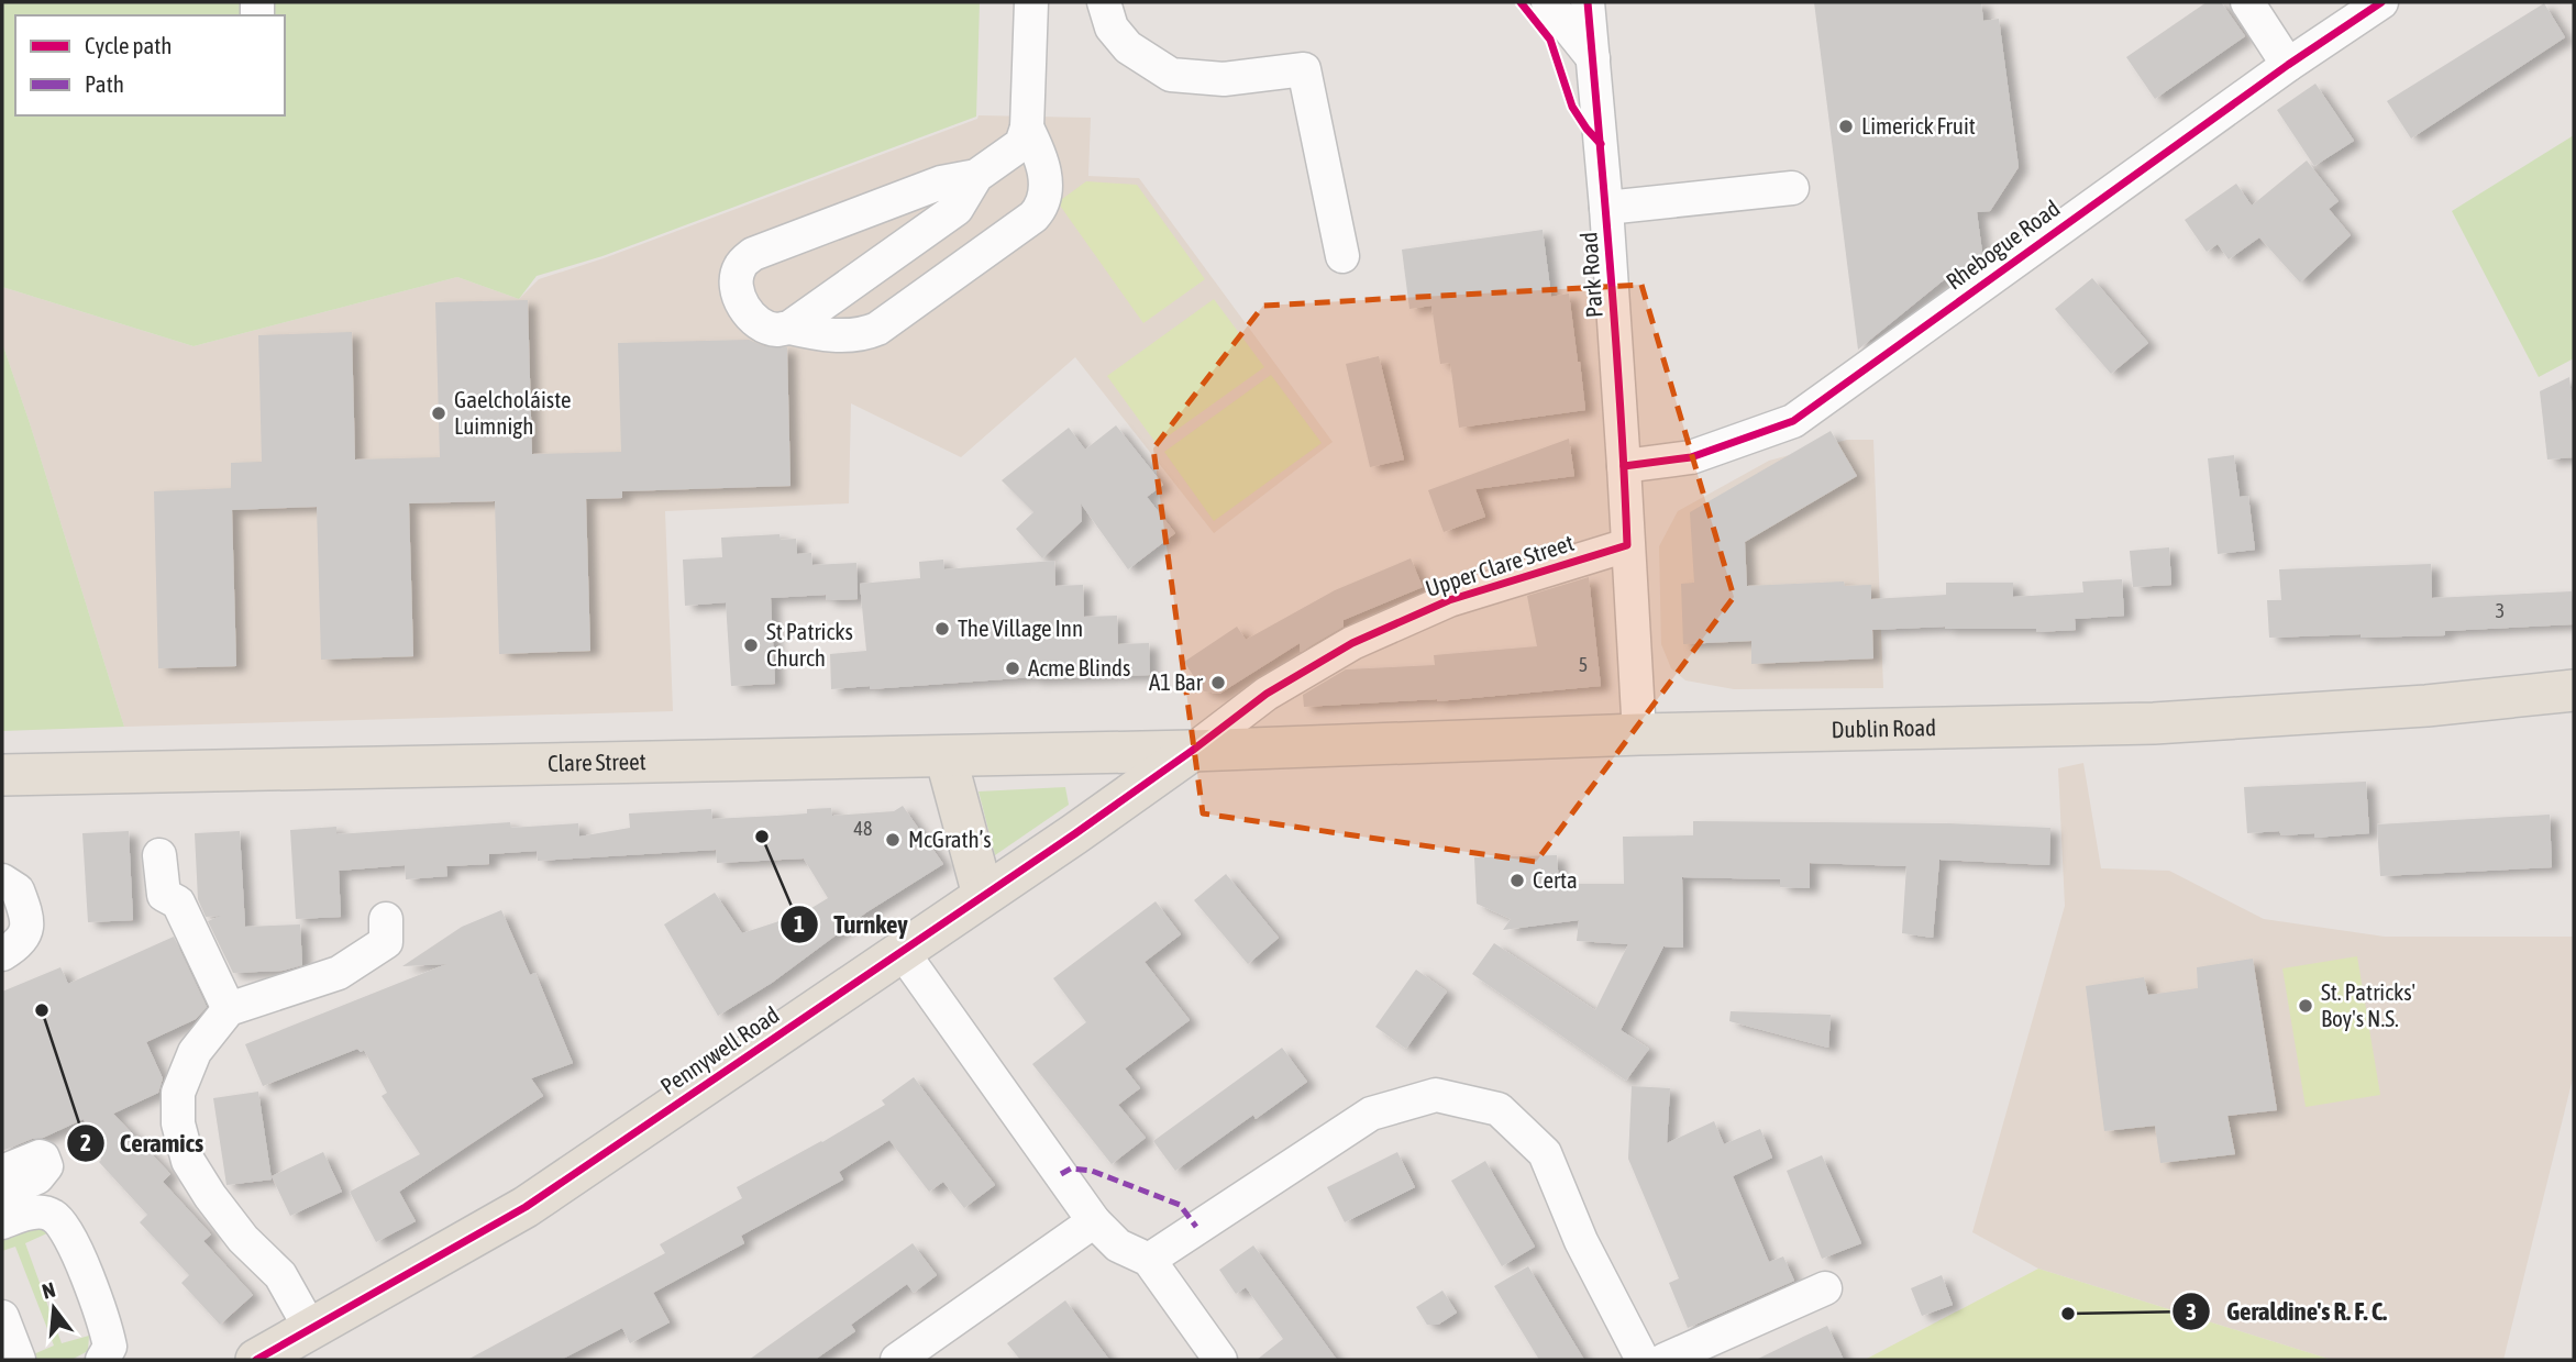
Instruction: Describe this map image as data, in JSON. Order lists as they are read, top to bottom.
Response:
{
  "streets": {
    "main road": ["Dublin Road", "Clare Street", "Pennywell Road"],
    "street": ["Rhebogue Road", "Park Road", "Upper Clare Street"]
  },
  "crossings": [
    ["Rhebogue Road", "Park Road"],
    ["Park Road", "Upper Clare Street"],
    ["Park Road", "Dublin Road"],
    ["Upper Clare Street", "Dublin Road"],
    ["Upper Clare Street", "Clare Street"],
    ["Upper Clare Street", "Pennywell Road"],
    ["Dublin Road", "Clare Street"],
    ["Dublin Road", "Pennywell Road"],
    ["Clare Street", "Pennywell Road"]
  ],
  "places": [
    "Limerick Fruit",
    "Gaelcholáiste Luimnigh",
    "The Village Inn",
    "St Patricks Church",
    "Acme Blinds",
    "A1 Bar",
    "Turnkey",
    "McGrath’s",
    "Certa",
    "St. Patricks' Boy's N.S.",
    "Ceramics",
    "Geraldine's R. F. C."
  ],
  "house_numbers": ["3", "5", "48"],
  "legend": ["Cycle path", "Path"],
  "north": "top"
}
